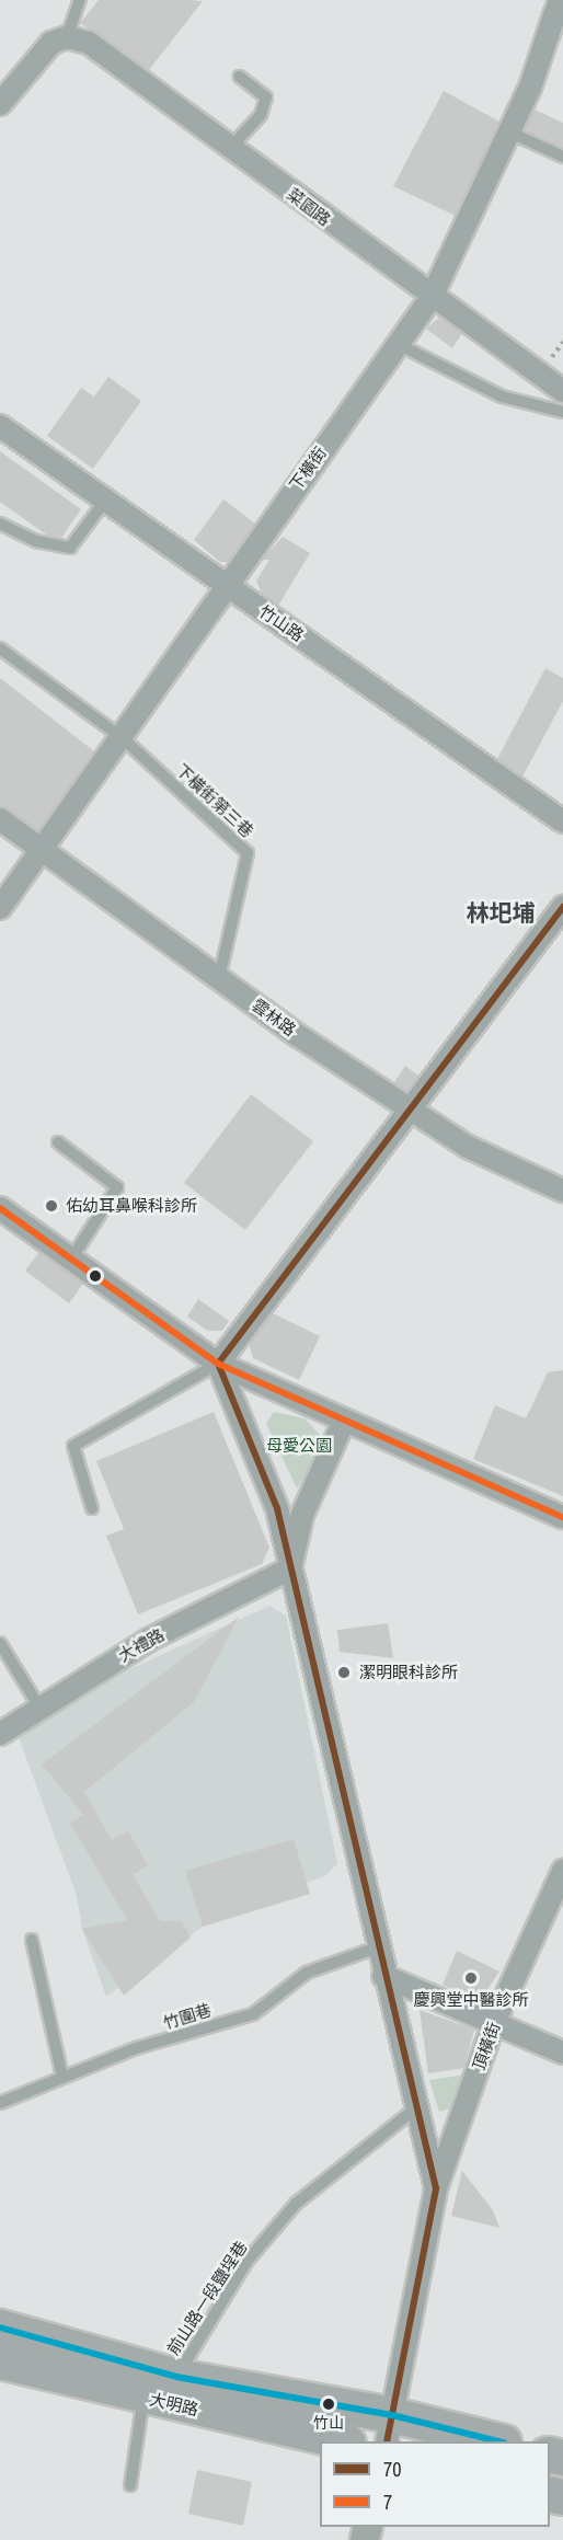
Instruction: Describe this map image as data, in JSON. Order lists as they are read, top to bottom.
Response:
{
  "streets": {
    "main road": ["大明路"],
    "street": [
      "菜園路",
      "下橫街",
      "竹山路",
      "雲林路",
      "大禮路",
      "頂橫街"
    ],
    "lane": ["下橫街第三巷", "竹圍巷", "前山路一段鹽埕巷"]
  },
  "crossings": [
    ["菜園路", "下橫街"],
    ["下橫街", "竹山路"],
    ["下橫街", "下橫街第三巷"],
    ["下橫街", "雲林路"],
    ["下橫街第三巷", "雲林路"],
    ["頂橫街", "大明路"],
    ["前山路一段鹽埕巷", "大明路"]
  ],
  "districts": ["林圯埔"],
  "parks": ["母愛公園"],
  "places": [
    "佑幼耳鼻喉科診所",
    "潔明眼科診所",
    "慶興堂中醫診所",
    "竹山"
  ],
  "lines": ["transit line 70", "transit line 7"],
  "legend": ["70", "7"]
}
